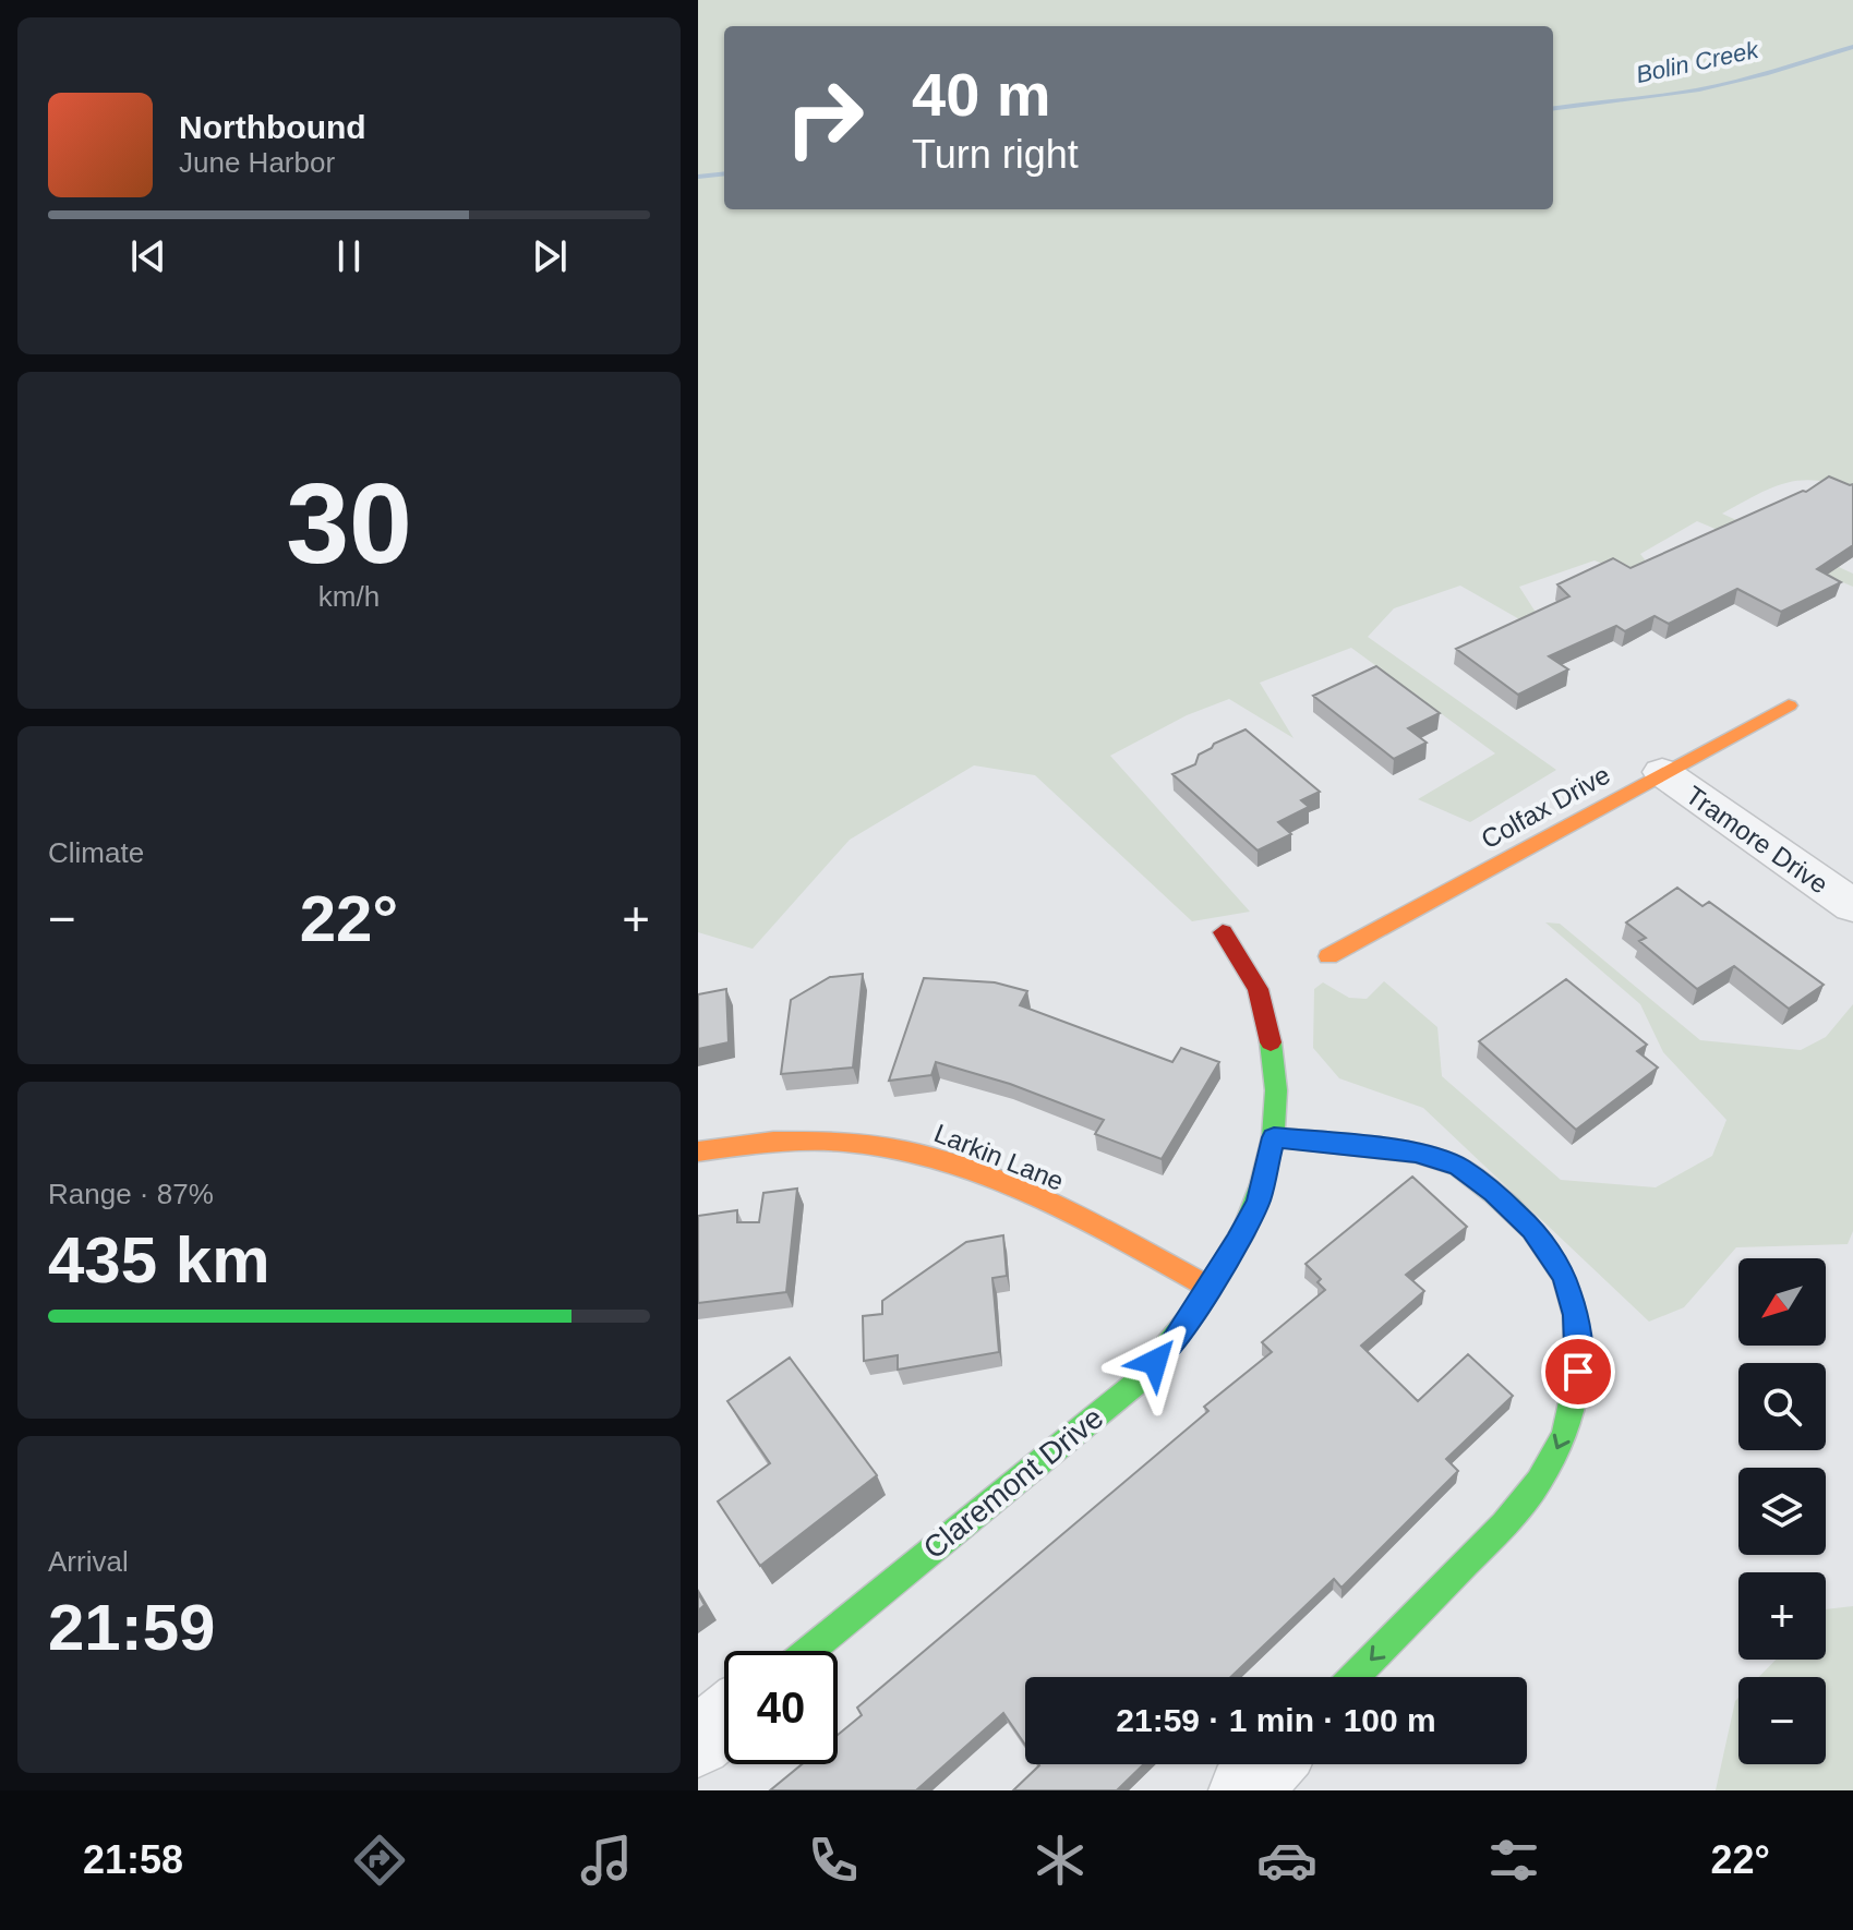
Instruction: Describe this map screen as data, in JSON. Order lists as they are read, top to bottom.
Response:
{
  "streets": {
    "street": [
      "Colfax Drive",
      "Tramore Drive",
      "Larkin Lane",
      "Claremont Drive"
    ]
  },
  "crossings": [
    ["Colfax Drive", "Tramore Drive"],
    ["Larkin Lane", "Claremont Drive"]
  ],
  "water": ["Bolin Creek"],
  "north": "bottom left",
  "page": {
    "turn": ["40 m", "Turn right"],
    "song": ["Northbound", "June Harbor"],
    "tile": [
      ["30", "km/h"],
      "Climate",
      ["Range · 87%", "435 km"],
      ["Arrival", "21:59"]
    ],
    "heat": ["−", "22°", "+"],
    "map_buttons": ["+", "−"],
    "limit": "40",
    "trip": "21:59 · 1 min · 100 m",
    "tabs": ["21:58", "22°"]
  }
}
